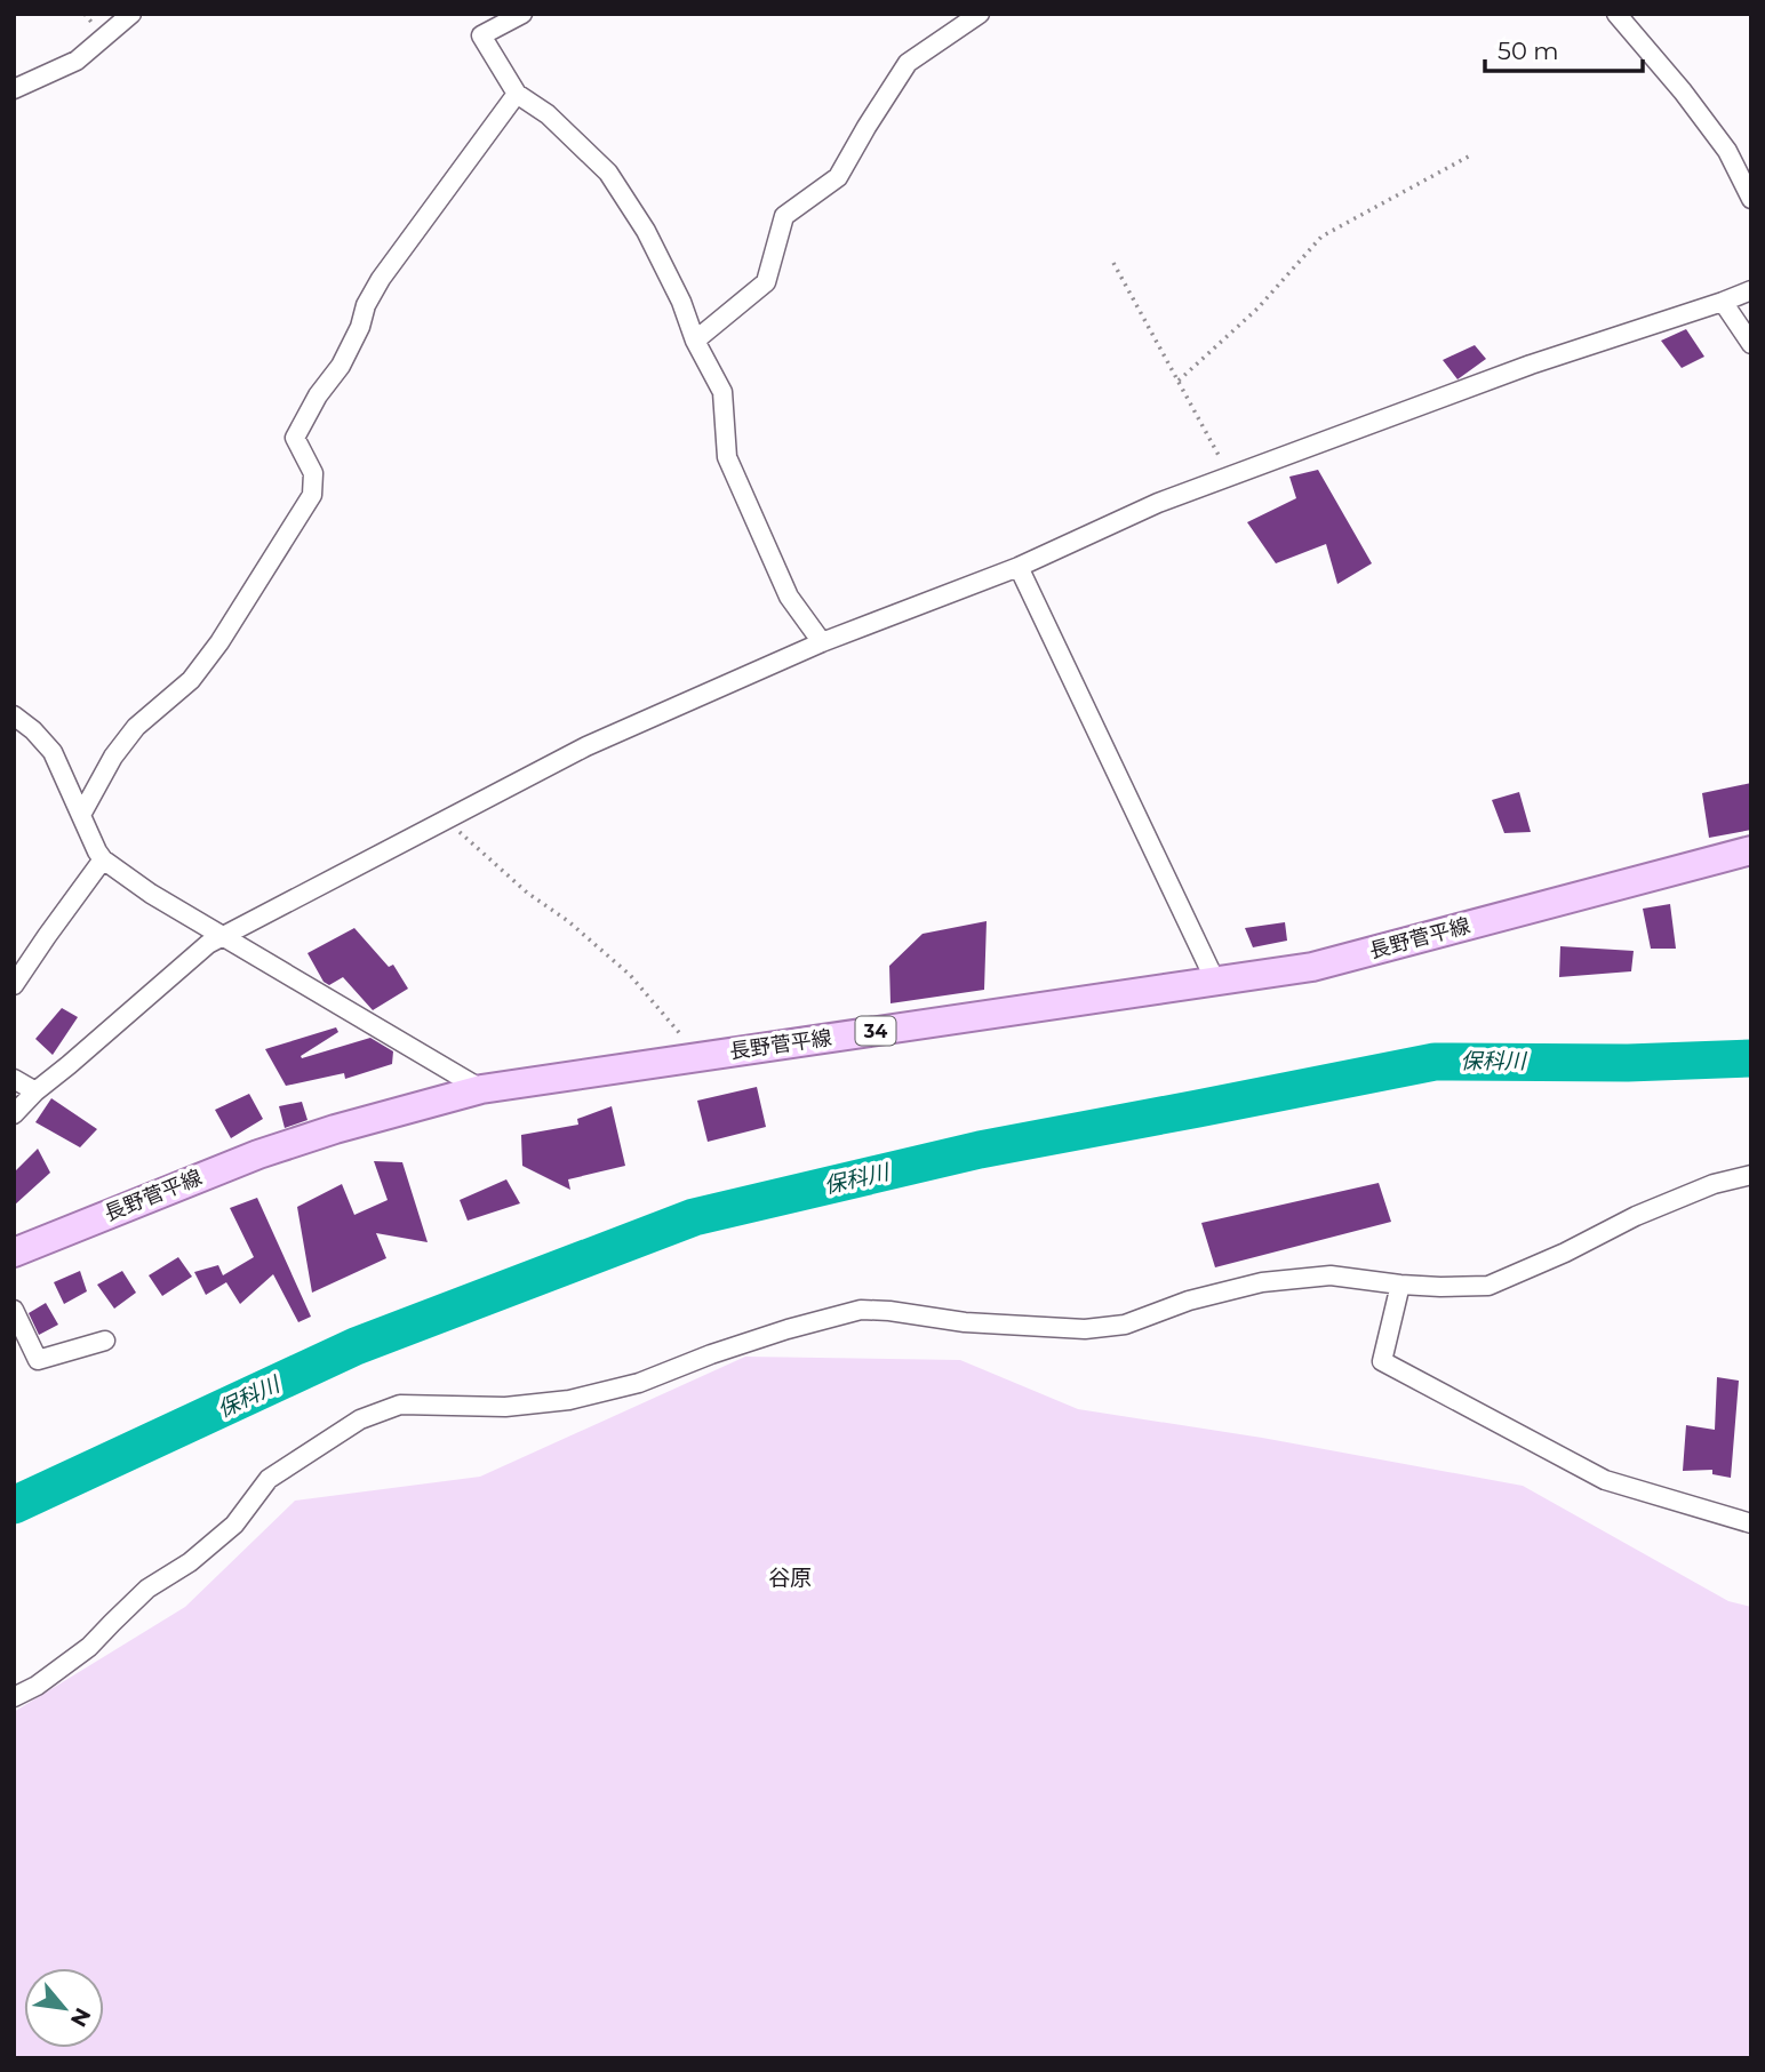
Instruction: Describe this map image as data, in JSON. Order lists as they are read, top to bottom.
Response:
{
  "streets": {
    "main road": ["長野菅平線", "34"]
  },
  "districts": ["谷原"],
  "water": ["保科川"],
  "scale_bar": "50 m",
  "north": "bottom right"
}
